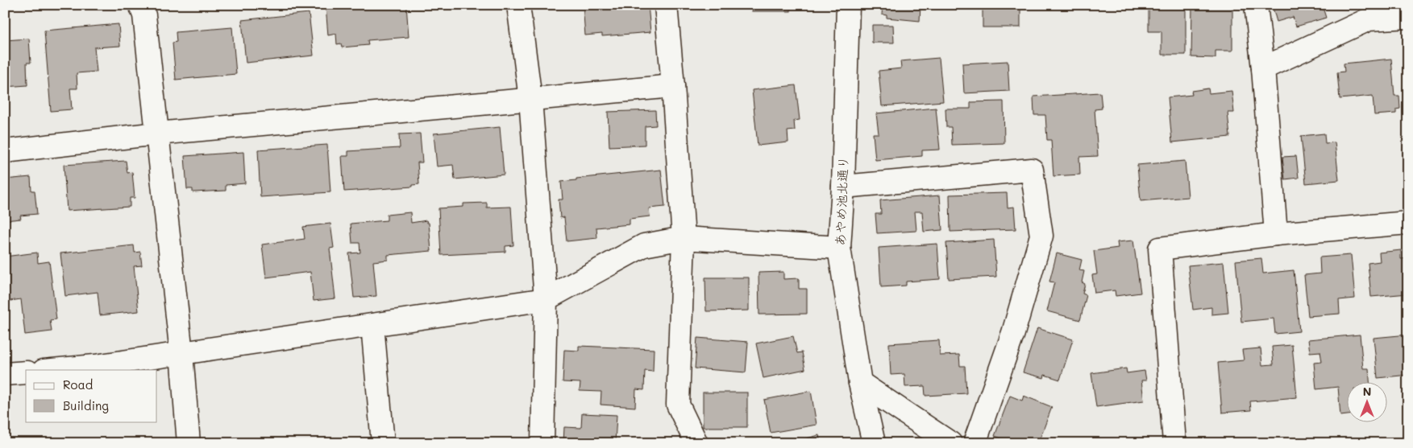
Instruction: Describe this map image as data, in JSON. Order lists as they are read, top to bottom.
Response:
{
  "streets": {
    "street": ["あやめ池北通り"]
  },
  "legend": ["Road", "Building"],
  "north": "top"
}
